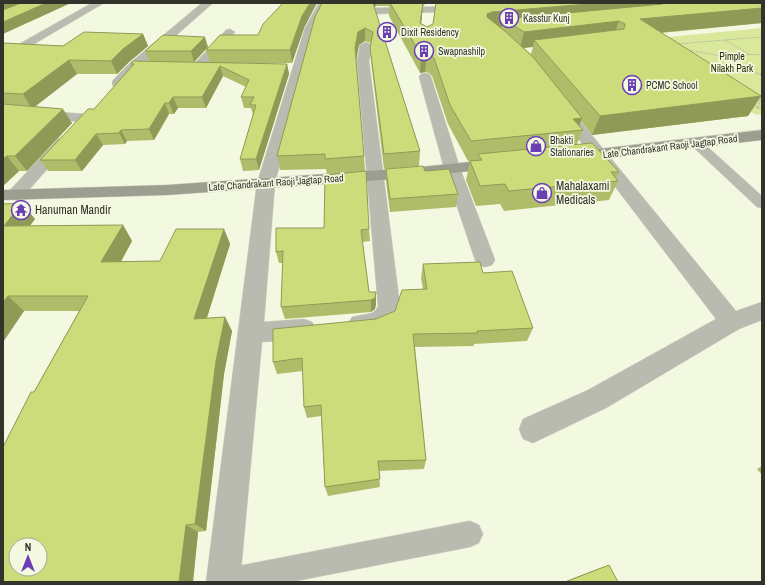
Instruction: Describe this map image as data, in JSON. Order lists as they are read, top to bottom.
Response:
{
  "streets": {
    "street": ["Late Chandrakant Raoji Jagtap Road"]
  },
  "parks": ["Pimple Nilakh Park"],
  "places": {
    "building": [
      "Kasstur Kunj",
      "Dixit Residency",
      "Swapnashilp",
      "PCMC School"
    ],
    "shop": ["Bhakti Stationaries", "Mahalaxami Medicals"],
    "temple": ["Hanuman Mandir"]
  },
  "north": "top"
}
